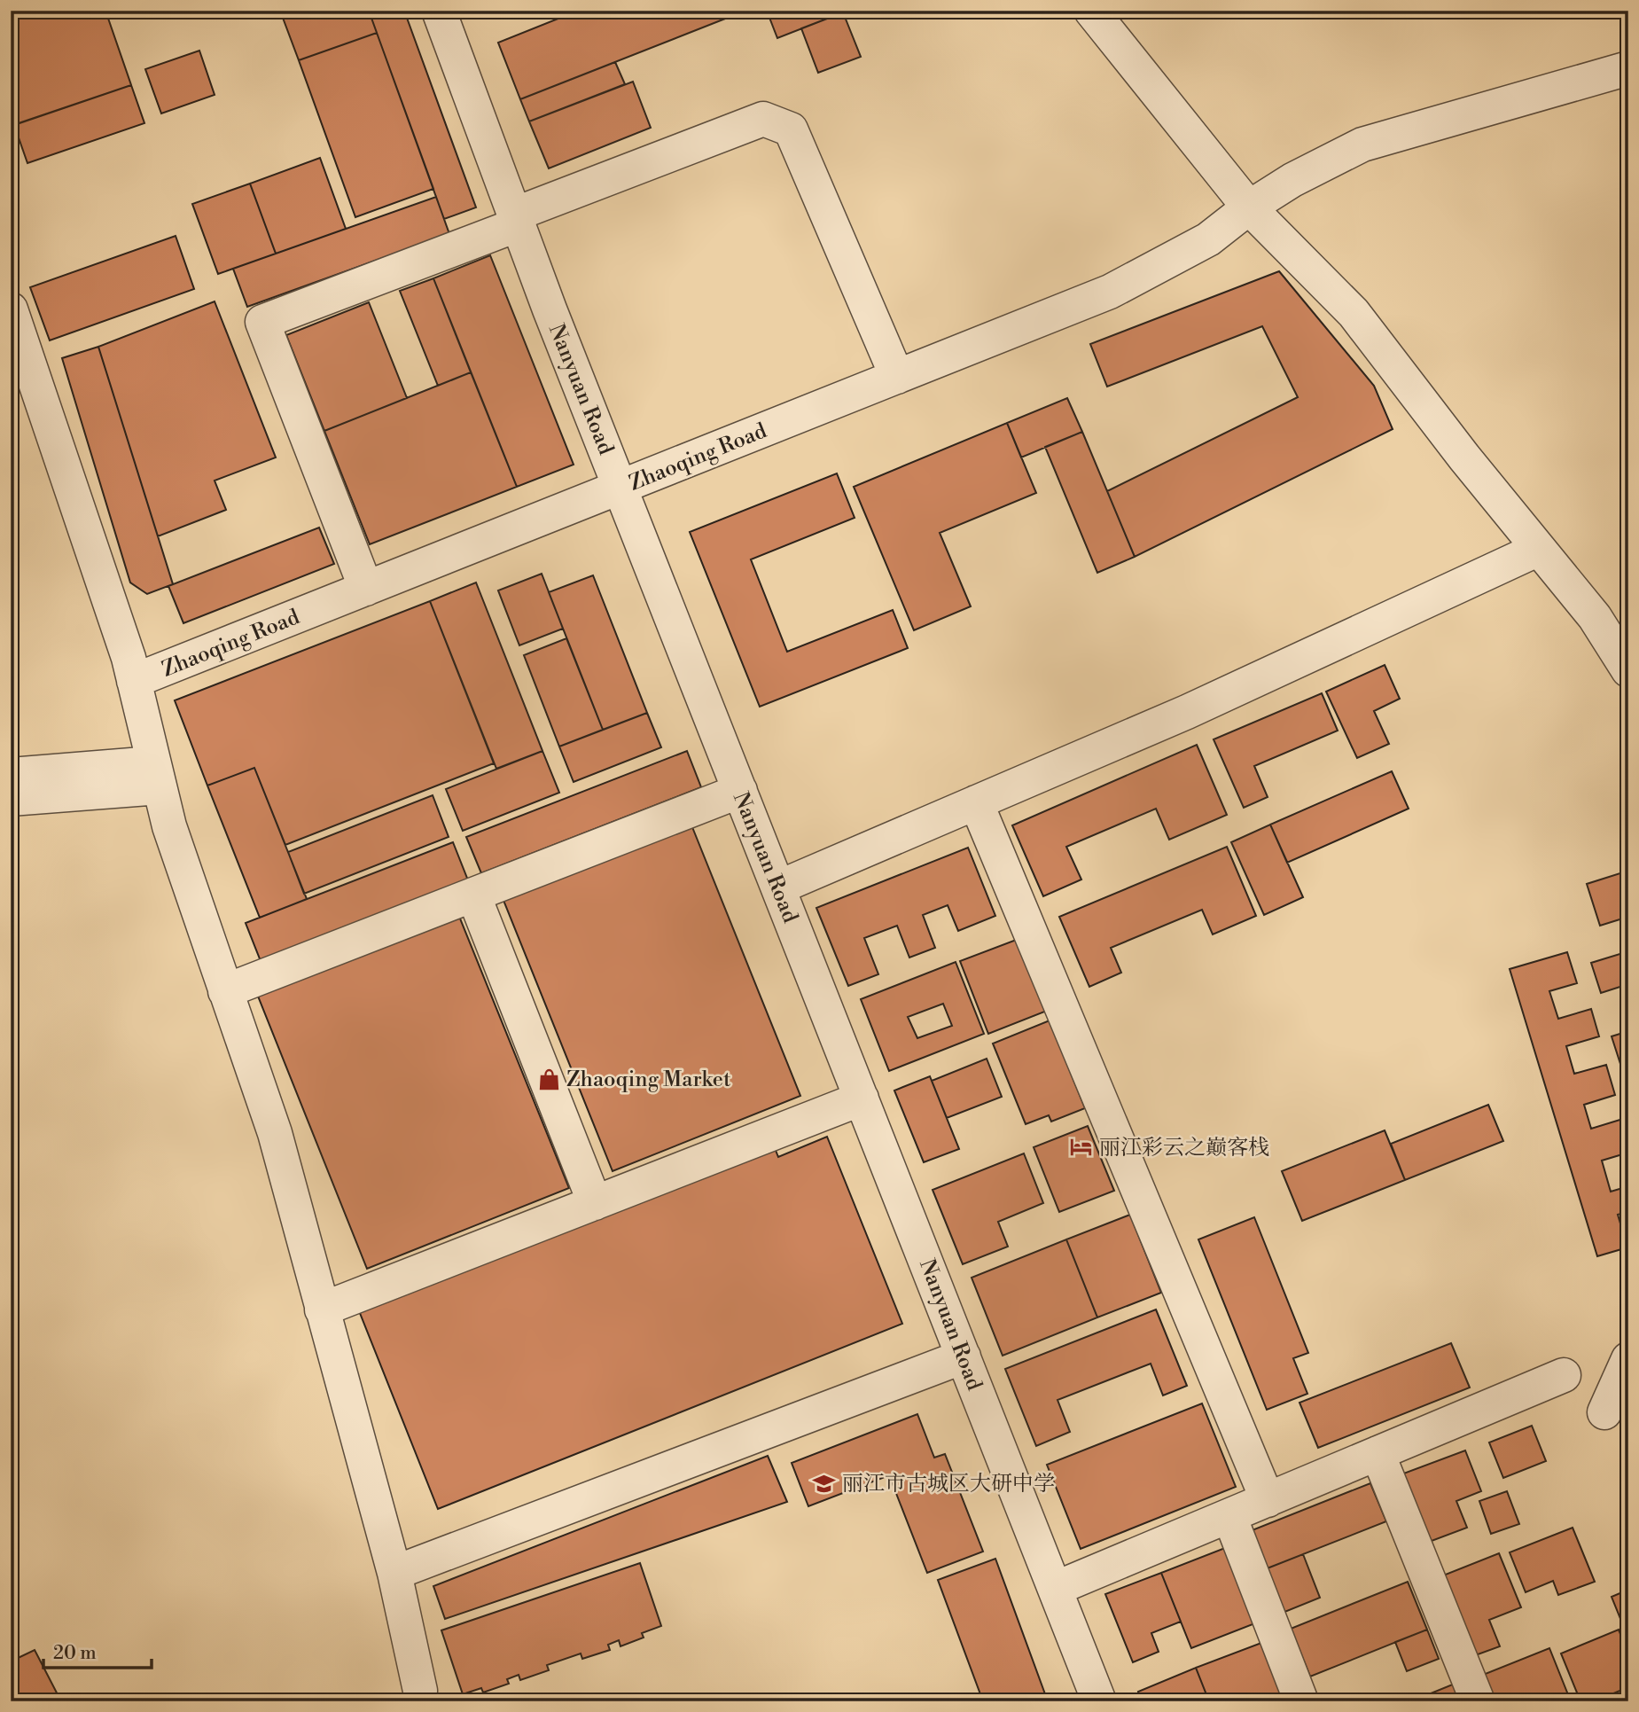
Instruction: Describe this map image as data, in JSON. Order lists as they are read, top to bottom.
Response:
{
  "streets": {
    "street": ["Nanyuan Road", "Zhaoqing Road"]
  },
  "crossings": [
    ["Nanyuan Road", "Zhaoqing Road"]
  ],
  "places": {
    "shop": ["Zhaoqing Market"],
    "hotel": ["丽江彩云之巅客栈"],
    "school or university": ["丽江市古城区大研中学"]
  },
  "scale_bar": "20 m"
}
